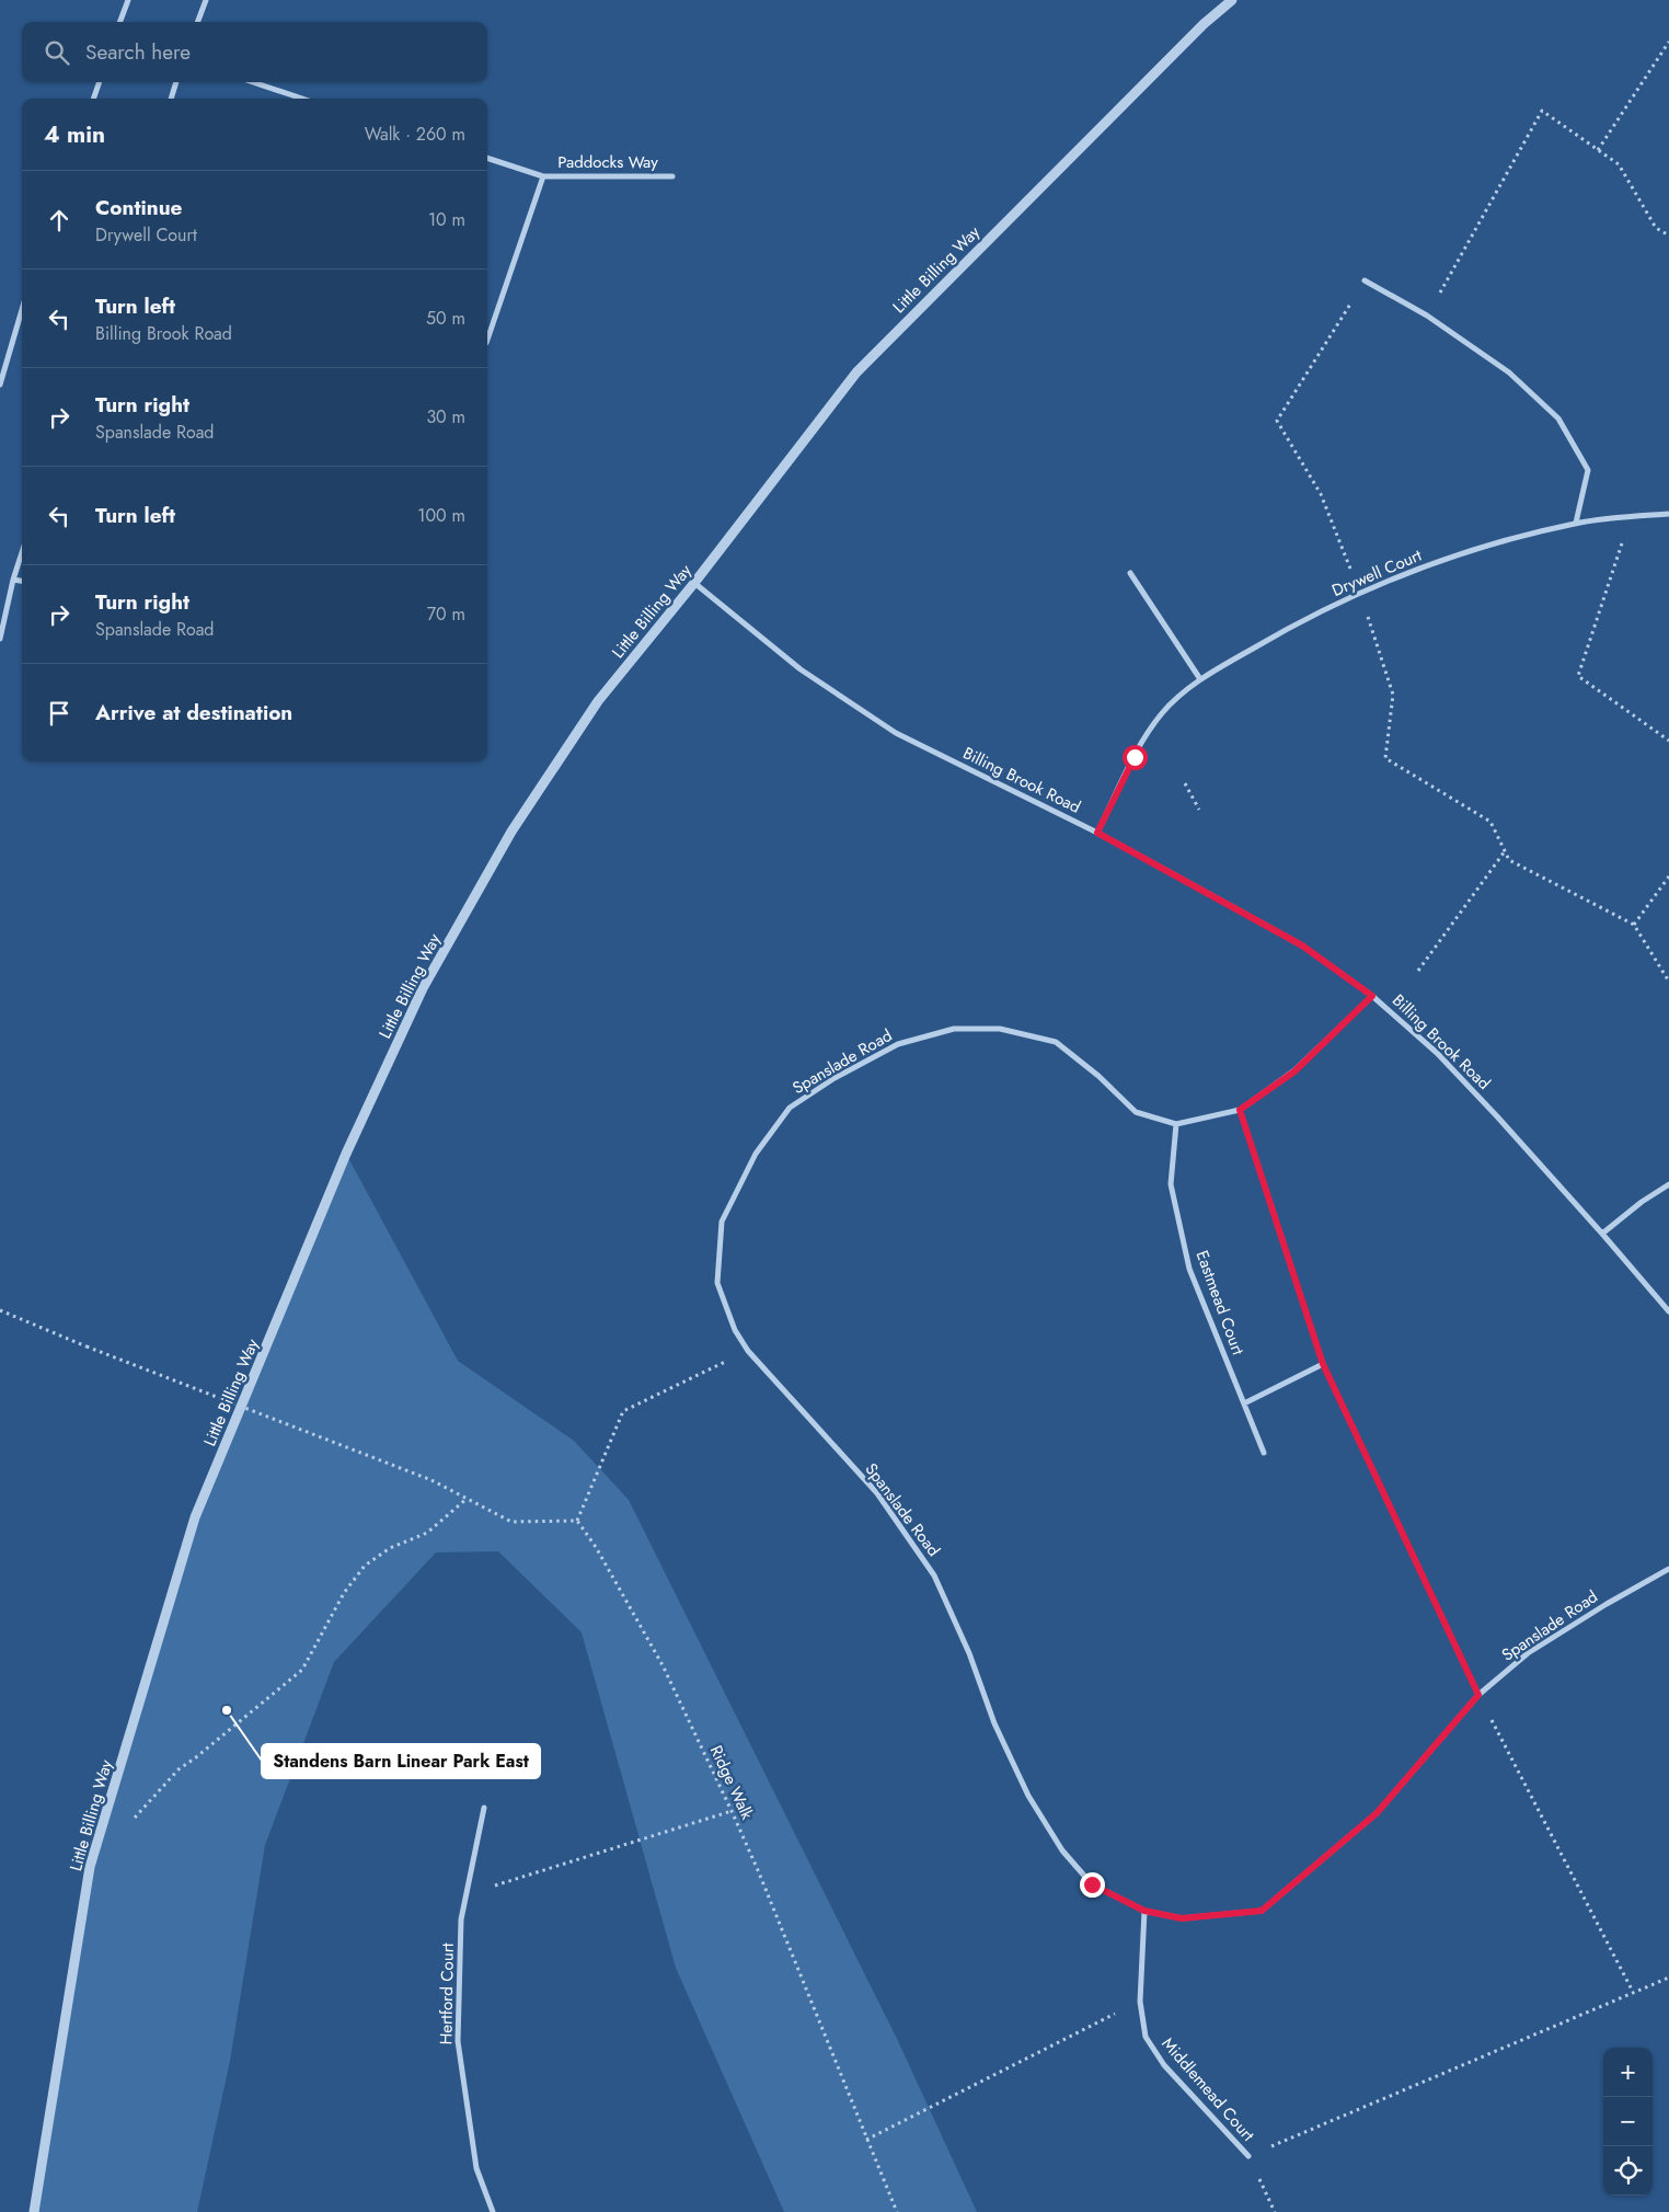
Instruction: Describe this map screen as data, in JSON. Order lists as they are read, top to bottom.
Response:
{
  "streets": {
    "street": [
      "Paddocks Way",
      "Little Billing Way",
      "Drywell Court",
      "Billing Brook Road",
      "Spanslade Road",
      "Eastmead Court",
      "Hertford Court",
      "Middlemead Court"
    ],
    "path": ["Ridge Walk"]
  },
  "crossings": [
    ["Little Billing Way", "Billing Brook Road"],
    ["Drywell Court", "Billing Brook Road"],
    ["Spanslade Road", "Eastmead Court"],
    ["Spanslade Road", "Middlemead Court"]
  ],
  "places": ["Standens Barn Linear Park East"],
  "page": {
    "search": "Search here",
    "heading": ["4 min", "Walk · 260 m"],
    "list": [
      ["Continue", "Drywell Court", "10 m"],
      ["Turn left", "Billing Brook Road", "50 m"],
      ["Turn right", "Spanslade Road", "30 m"],
      ["Turn left", "100 m"],
      ["Turn right", "Spanslade Road", "70 m"],
      "Arrive at destination"
    ],
    "map_buttons": ["+", "−"]
  }
}
